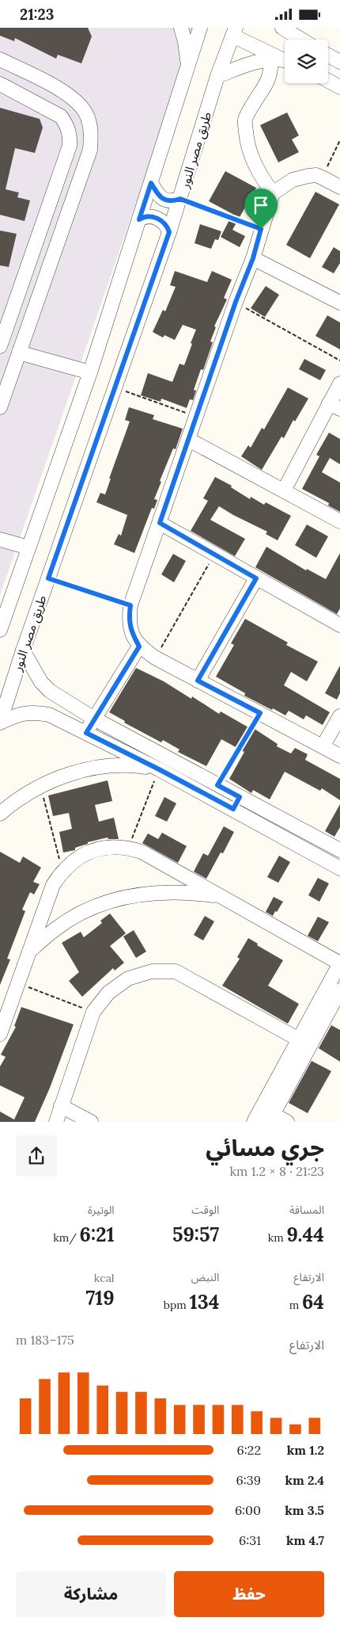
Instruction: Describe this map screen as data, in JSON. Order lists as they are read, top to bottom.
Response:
{
  "streets": {
    "street": ["طريق مصر النور"]
  },
  "page": {
    "status": "21:23",
    "heading": ["جري مسائي", "21:23 · 8 × 1.2 km"],
    "stats": [
      ["المسافة", "9.44 km"],
      ["الوقت", "59:57"],
      ["الوتيرة", "6:21 /km"],
      ["الارتفاع", "64 m"],
      ["النبض", "134 bpm"],
      ["kcal", "719"]
    ],
    "chart": ["الارتفاع", "175–183 m"],
    "list": [
      {
        "name": "1.2 km",
        "note": "6:22"
      },
      {
        "name": "2.4 km",
        "note": "6:39"
      },
      {
        "name": "3.5 km",
        "note": "6:00"
      },
      {
        "name": "4.7 km",
        "note": "6:31"
      }
    ],
    "buttons": ["حفظ", "مشاركة"]
  }
}
